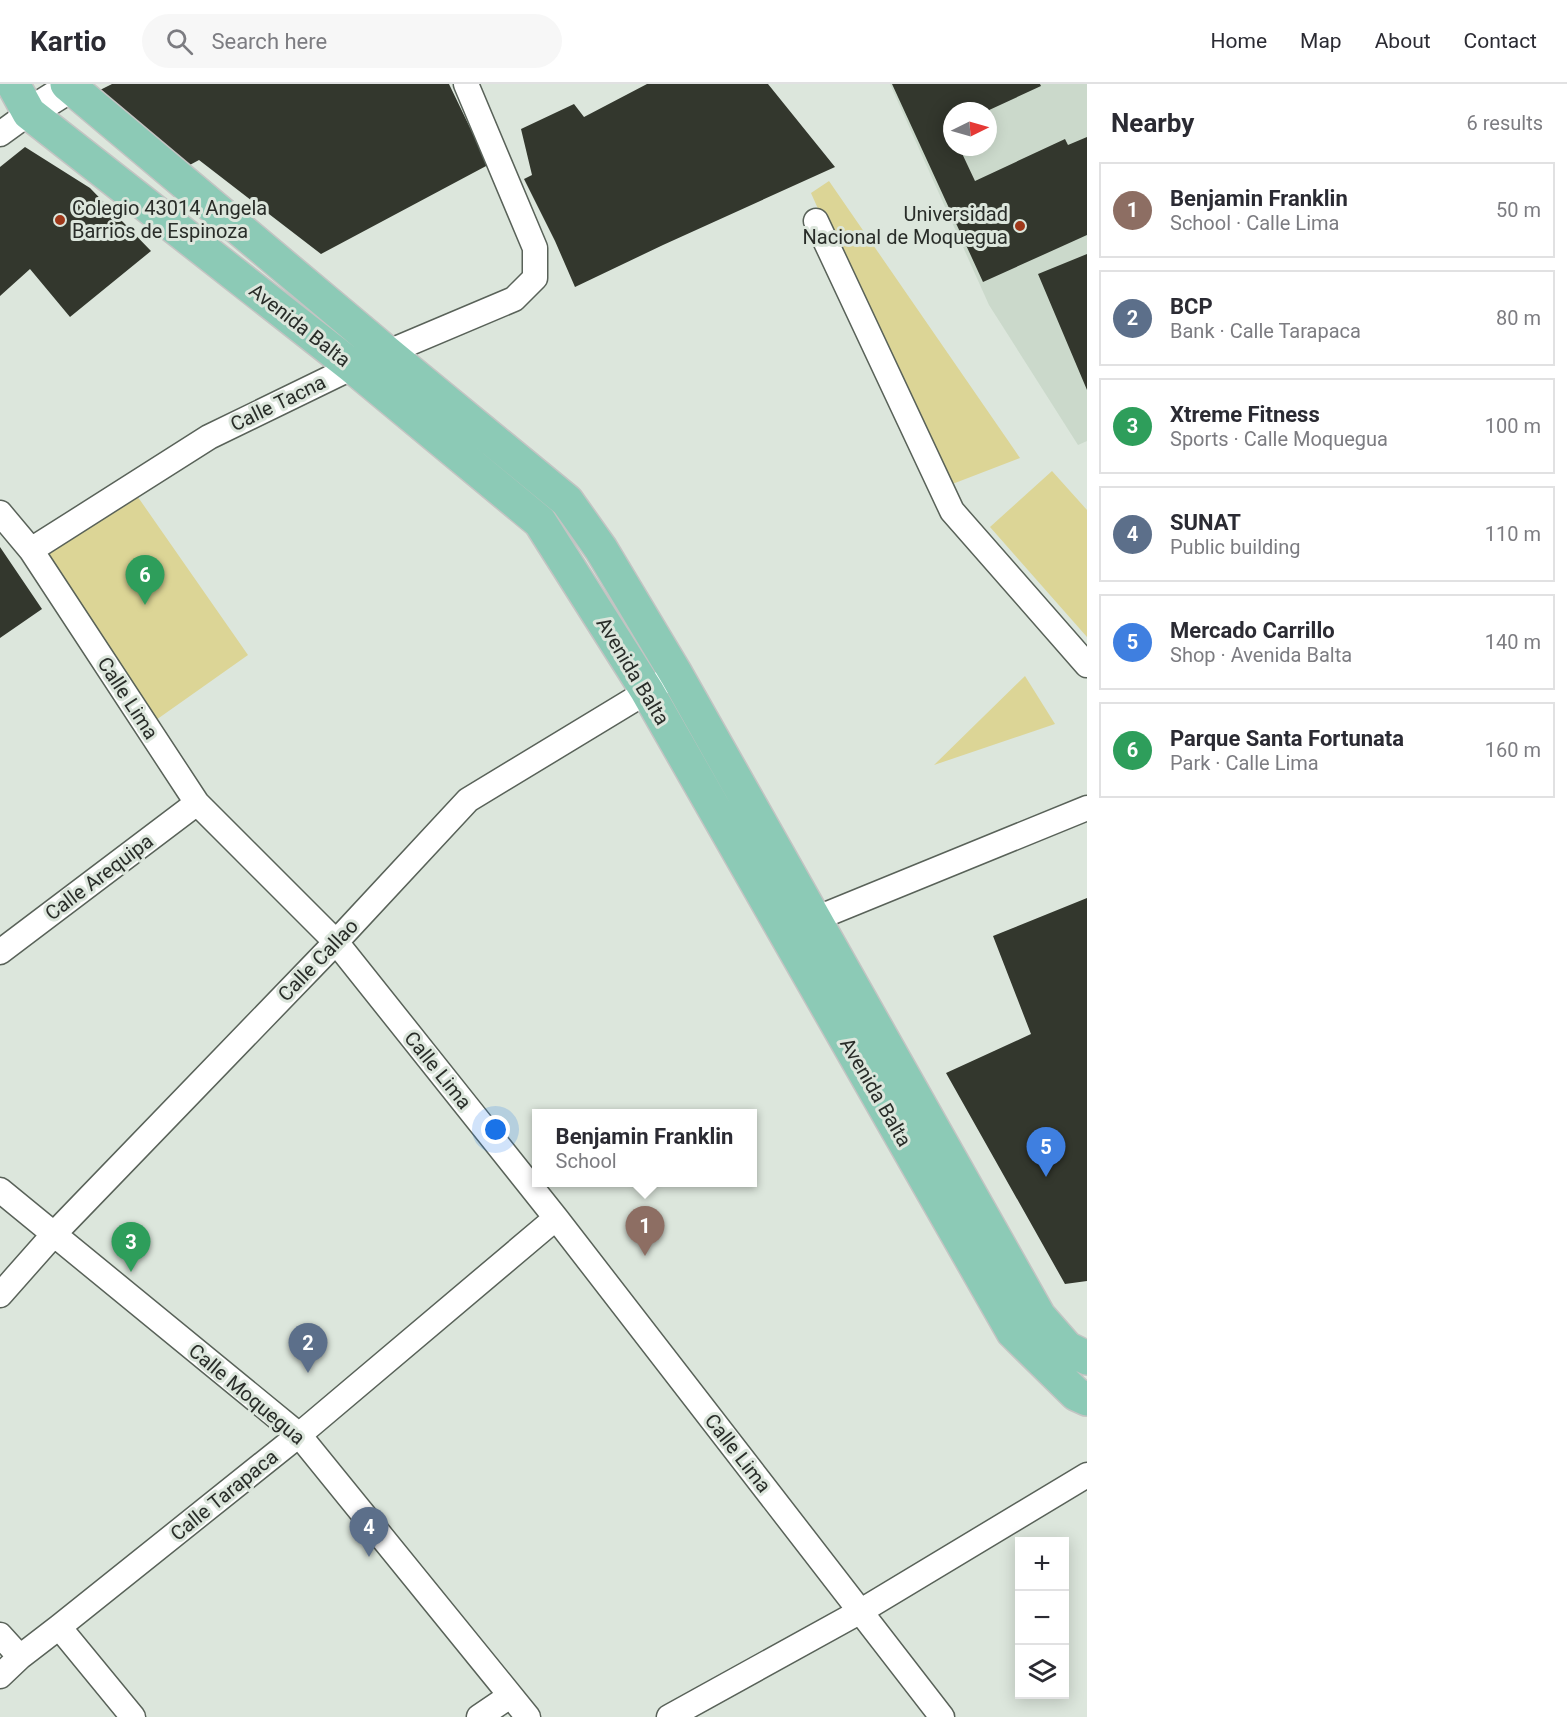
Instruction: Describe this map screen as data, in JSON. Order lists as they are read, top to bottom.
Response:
{
  "streets": {
    "main road": ["Avenida Balta"],
    "street": [
      "Calle Tacna",
      "Calle Lima",
      "Calle Arequipa",
      "Calle Callao",
      "Calle Moquegua",
      "Calle Tarapaca"
    ]
  },
  "crossings": [
    ["Avenida Balta", "Calle Tacna"],
    ["Avenida Balta", "Calle Callao"],
    ["Calle Tacna", "Calle Lima"],
    ["Calle Lima", "Calle Arequipa"],
    ["Calle Lima", "Calle Callao"],
    ["Calle Lima", "Calle Tarapaca"],
    ["Calle Callao", "Calle Moquegua"],
    ["Calle Moquegua", "Calle Tarapaca"]
  ],
  "places": ["Colegio 43014 Angela Barrios de Espinoza", "Universidad Nacional de Moquegua"],
  "north": "right",
  "page": {
    "header": "Kartio",
    "search": "Search here",
    "nav": [
      "Home",
      "Map",
      "About",
      "Contact"
    ],
    "heading": ["Nearby", "6 results"],
    "list": [
      {
        "mark": "1",
        "name": "Benjamin Franklin",
        "note": "School · Calle Lima",
        "value": "50 m"
      },
      {
        "mark": "2",
        "name": "BCP",
        "note": "Bank · Calle Tarapaca",
        "value": "80 m"
      },
      {
        "mark": "3",
        "name": "Xtreme Fitness",
        "note": "Sports · Calle Moquegua",
        "value": "100 m"
      },
      {
        "mark": "4",
        "name": "SUNAT",
        "note": "Public building",
        "value": "110 m"
      },
      {
        "mark": "5",
        "name": "Mercado Carrillo",
        "note": "Shop · Avenida Balta",
        "value": "140 m"
      },
      {
        "mark": "6",
        "name": "Parque Santa Fortunata",
        "note": "Park · Calle Lima",
        "value": "160 m"
      }
    ],
    "pins": [
      "6",
      "5",
      "1",
      "3",
      "2",
      "4"
    ],
    "popup": ["Benjamin Franklin", "School"],
    "map_buttons": ["+", "−"]
  }
}
